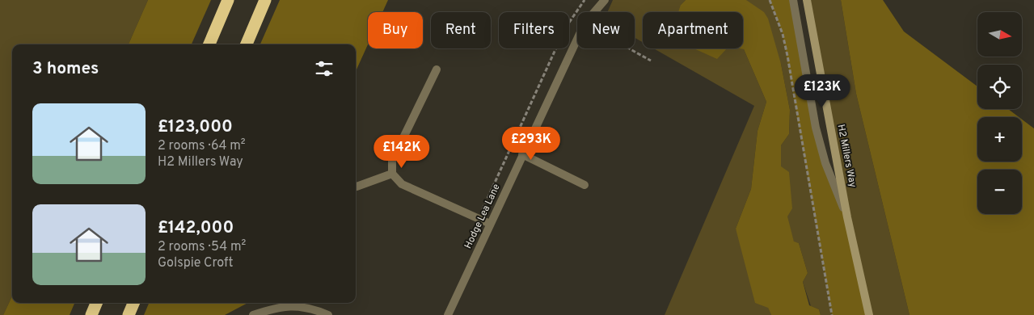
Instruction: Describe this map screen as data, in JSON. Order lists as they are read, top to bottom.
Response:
{
  "streets": {
    "street": ["H2 Millers Way", "Hodge Lea Lane"]
  },
  "north": "right",
  "page": {
    "map_buttons": ["+", "−"],
    "chip": [
      "Buy",
      "Rent",
      "Filters",
      "New",
      "Apartment"
    ],
    "heading": "3 homes",
    "price": ["£123K", "£293K", "£142K"],
    "list": [
      {
        "name": "£123,000",
        "note": "2 rooms · 64 m² · H2 Millers Way"
      },
      {
        "name": "£142,000",
        "note": "2 rooms · 54 m² · Golspie Croft"
      }
    ]
  }
}
